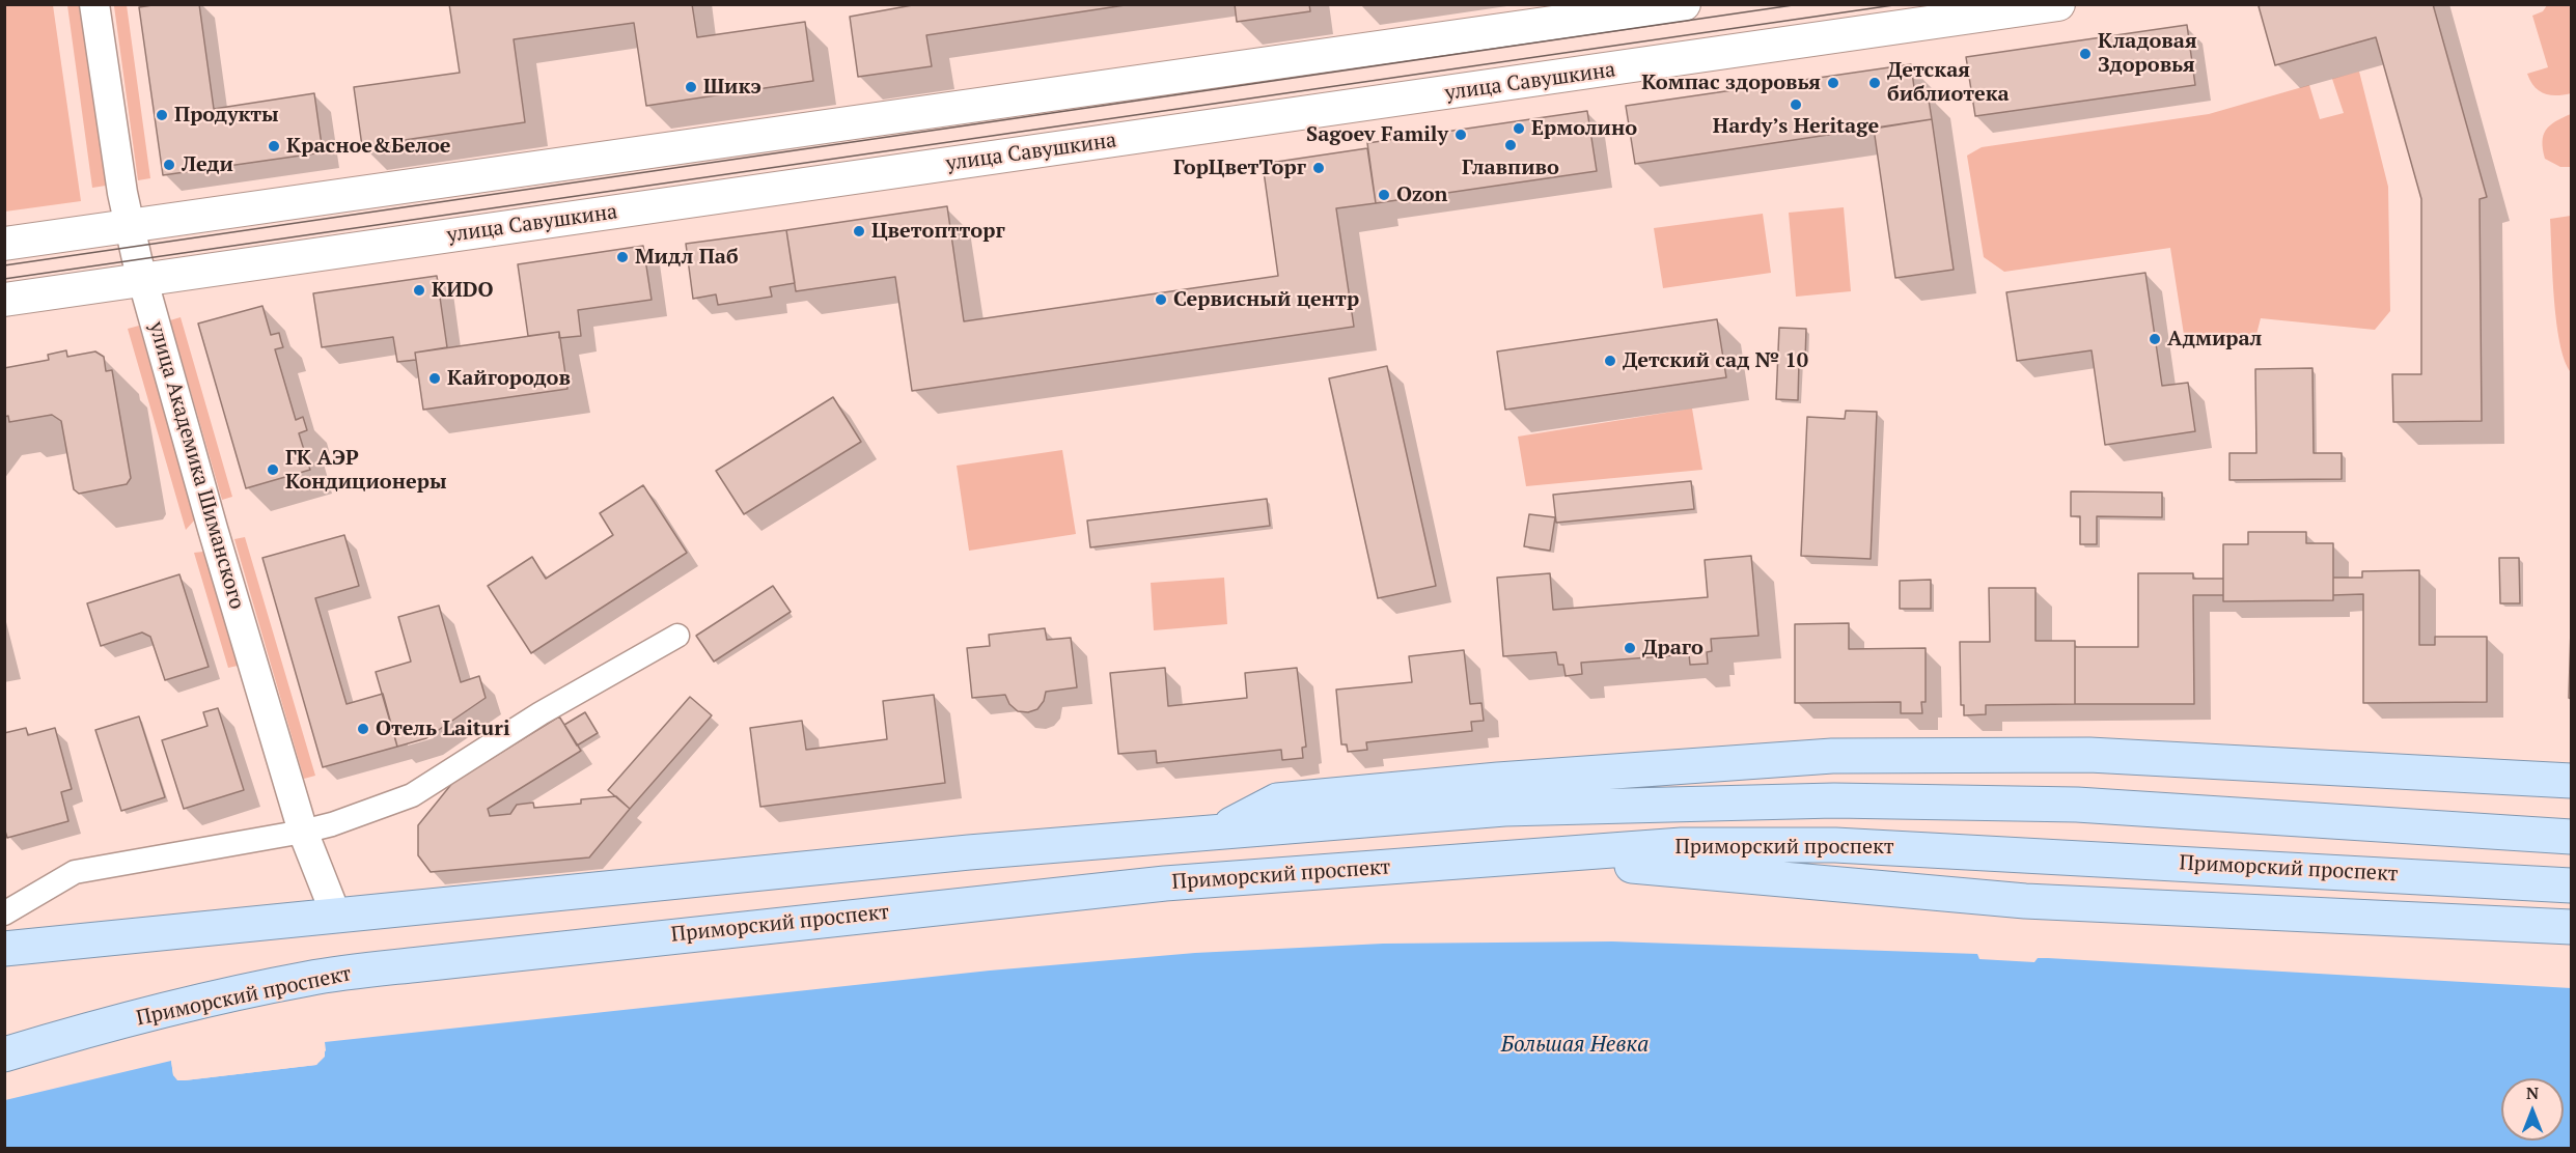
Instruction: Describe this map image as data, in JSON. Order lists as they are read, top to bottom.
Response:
{
  "streets": {
    "main road": ["улица Савушкина", "Приморский проспект"],
    "street": ["улица Академика Шиманского"]
  },
  "crossings": [
    ["улица Савушкина", "улица Академика Шиманского"]
  ],
  "water": ["Большая Невка"],
  "places": [
    "Кладовая Здоровья",
    "Компас здоровья",
    "Детская библиотека",
    "Шикэ",
    "Hardy’s Heritage",
    "Продукты",
    "Ермолино",
    "Sagoev Family",
    "Главпиво",
    "Красное&Белое",
    "Леди",
    "ГорЦветТорг",
    "Ozon",
    "Цветоптторг",
    "Мидл Паб",
    "КИDO",
    "Сервисный центр",
    "Адмирал",
    "Детский сад № 10",
    "Кайгородов",
    "ГК АЭР Кондиционеры",
    "Драго",
    "Отель Laituri"
  ],
  "north": "top"
}
